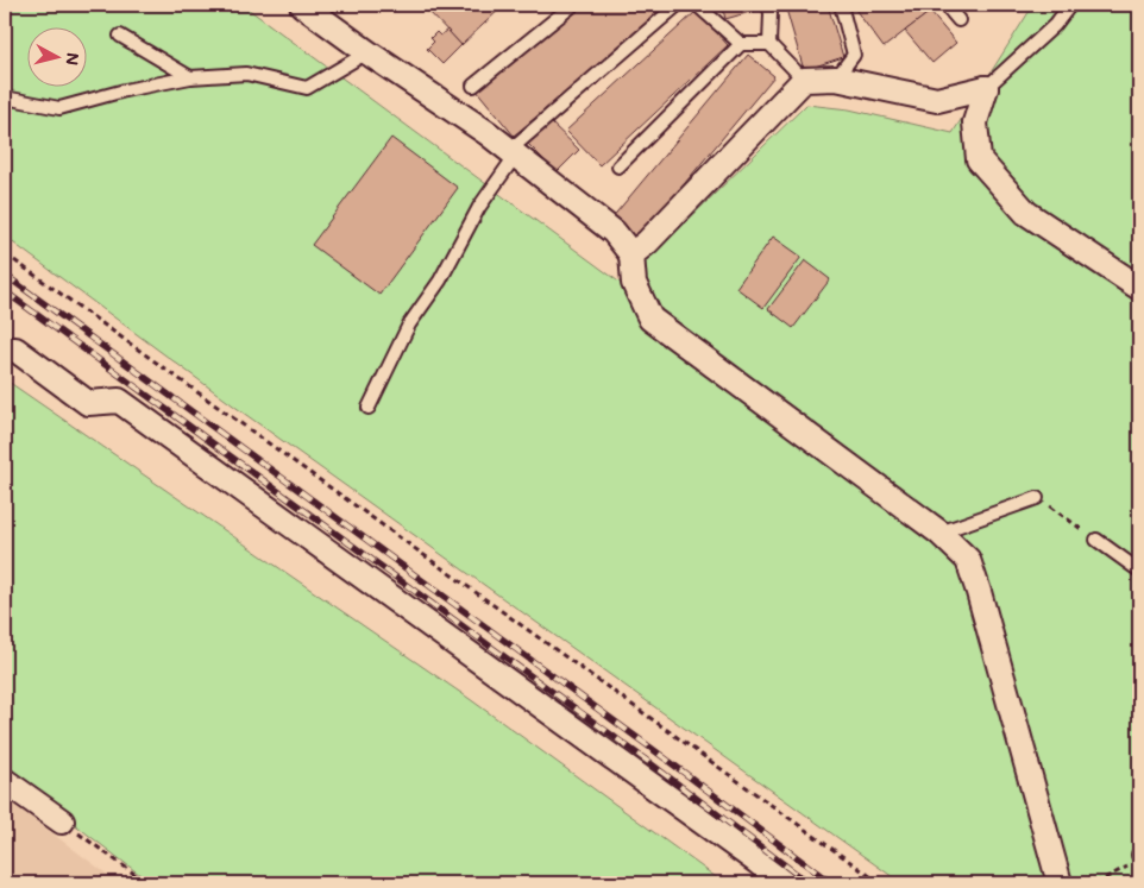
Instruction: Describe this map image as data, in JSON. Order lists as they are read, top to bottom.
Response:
{
  "north": "right"
}
